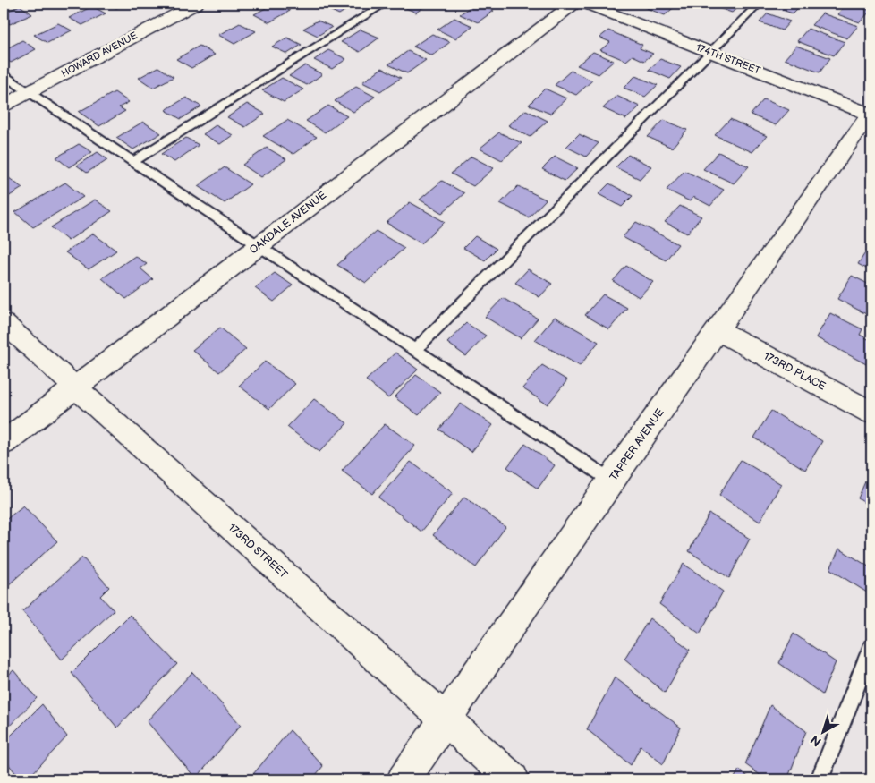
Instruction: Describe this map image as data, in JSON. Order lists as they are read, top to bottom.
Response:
{
  "streets": {
    "street": [
      "HOWARD AVENUE",
      "174TH STREET",
      "OAKDALE AVENUE",
      "173RD PLACE",
      "TAPPER AVENUE",
      "173RD STREET"
    ]
  },
  "crossings": [
    ["174TH STREET", "TAPPER AVENUE"],
    ["OAKDALE AVENUE", "173RD STREET"],
    ["173RD PLACE", "TAPPER AVENUE"],
    ["TAPPER AVENUE", "173RD STREET"]
  ],
  "north": "bottom left"
}
